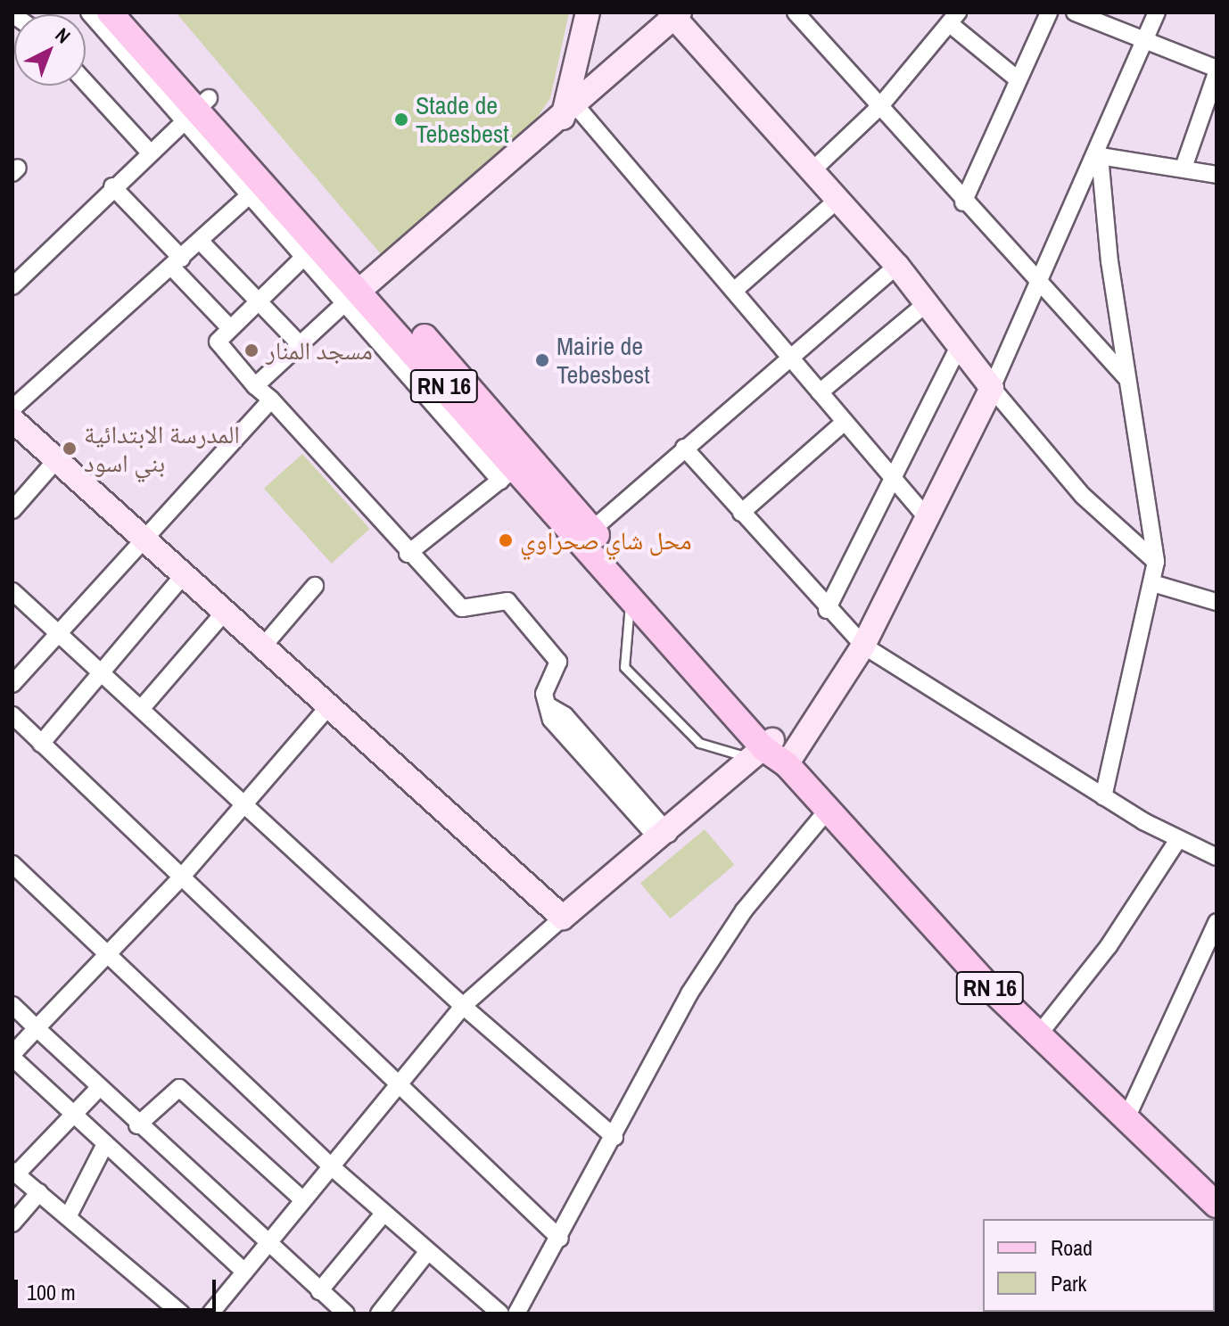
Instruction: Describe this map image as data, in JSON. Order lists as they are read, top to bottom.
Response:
{
  "streets": {
    "main road": ["RN 16"]
  },
  "places": [
    "Stade de Tebesbest",
    "مسجد المنار",
    "Mairie de Tebesbest",
    "المدرسة الابتدائية بني اسود",
    "محل شاي صحراوي"
  ],
  "legend": ["Road", "Park"],
  "scale_bar": "100 m",
  "north": "top right"
}
